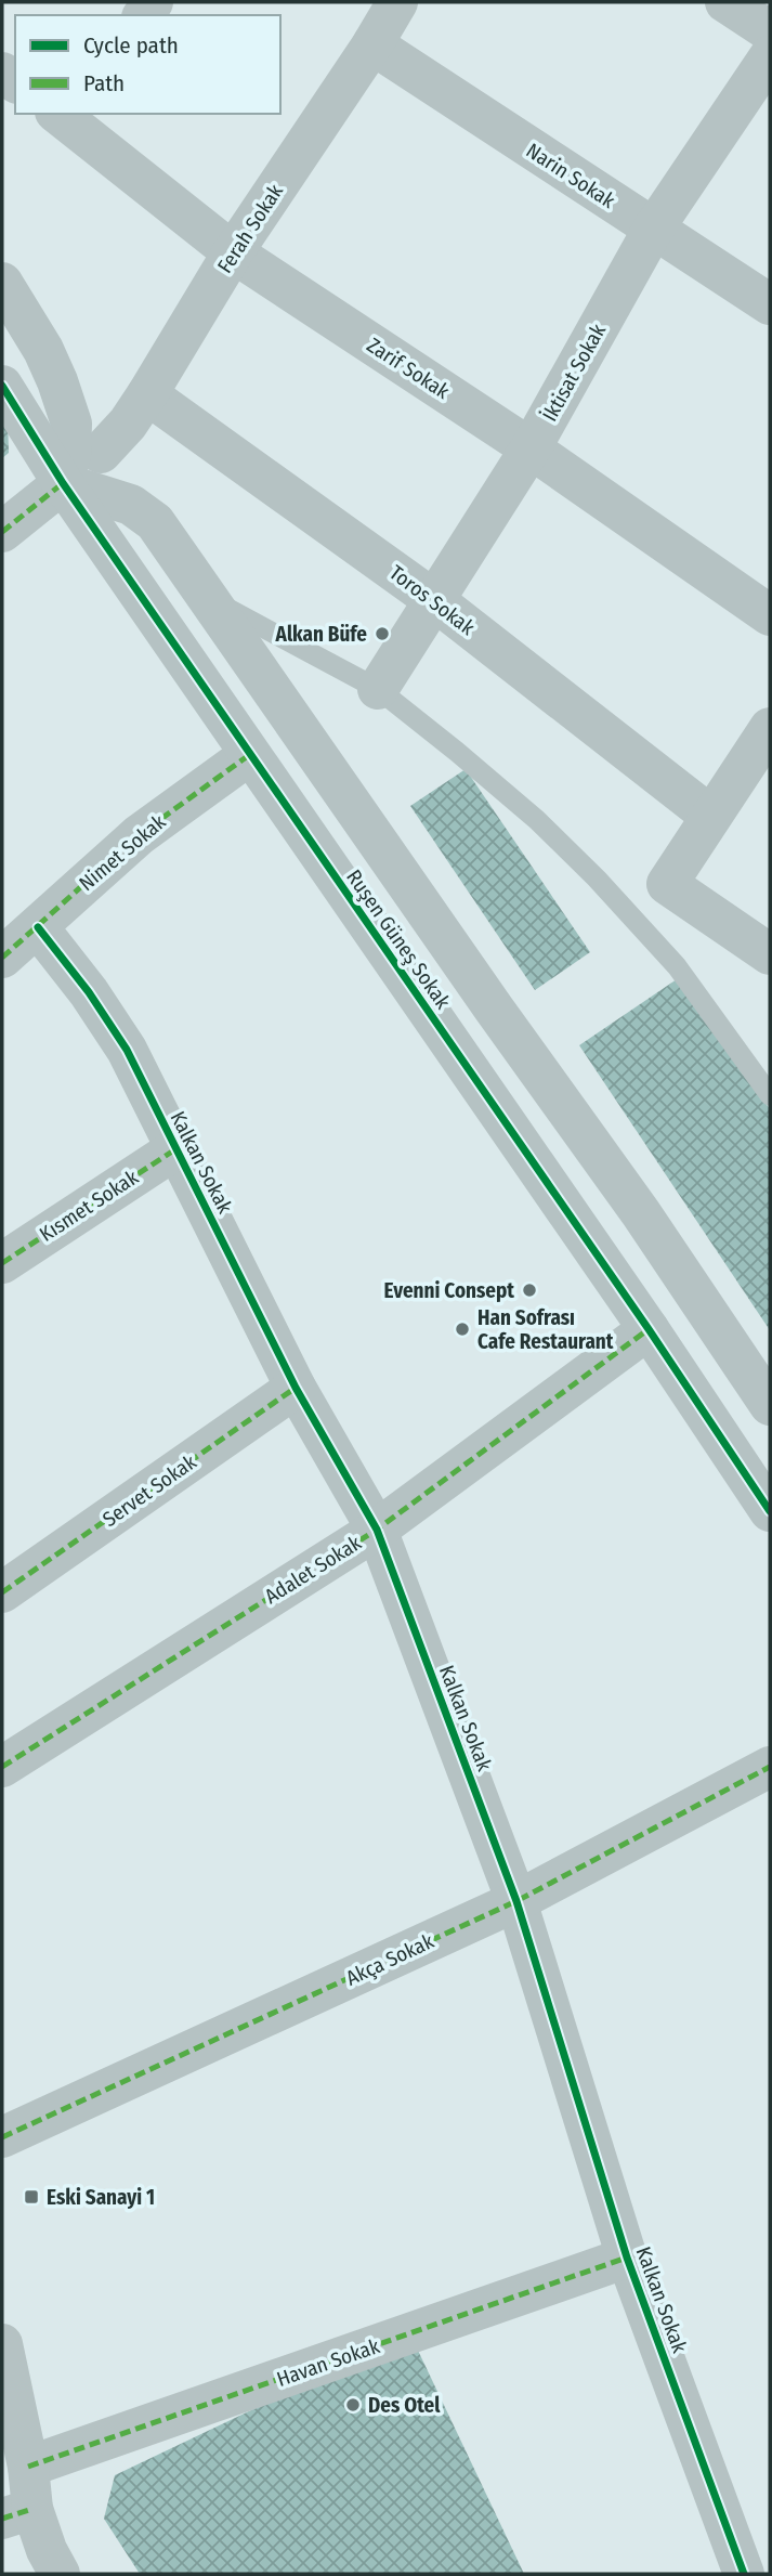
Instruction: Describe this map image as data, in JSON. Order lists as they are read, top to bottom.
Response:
{
  "streets": {
    "street": [
      "Narin Sokak",
      "Ferah Sokak",
      "Zarif Sokak",
      "İktisat Sokak",
      "Toros Sokak",
      "Nimet Sokak",
      "Ruşen Güneş Sokak",
      "Kalkan Sokak",
      "Kısmet Sokak",
      "Servet Sokak",
      "Adalet Sokak",
      "Akça Sokak",
      "Havan Sokak"
    ]
  },
  "crossings": [
    ["Narin Sokak", "Ferah Sokak"],
    ["Narin Sokak", "İktisat Sokak"],
    ["Ferah Sokak", "Zarif Sokak"],
    ["Ferah Sokak", "Toros Sokak"],
    ["Zarif Sokak", "İktisat Sokak"],
    ["İktisat Sokak", "Toros Sokak"],
    ["Nimet Sokak", "Ruşen Güneş Sokak"],
    ["Nimet Sokak", "Kalkan Sokak"],
    ["Ruşen Güneş Sokak", "Adalet Sokak"],
    ["Kalkan Sokak", "Kısmet Sokak"],
    ["Kalkan Sokak", "Servet Sokak"],
    ["Kalkan Sokak", "Adalet Sokak"],
    ["Kalkan Sokak", "Akça Sokak"],
    ["Kalkan Sokak", "Havan Sokak"]
  ],
  "places": {
    "other": [
      "Alkan Büfe",
      "Evenni Consept",
      "Han Sofrası Cafe Restaurant",
      "Des Otel"
    ],
    "transit": ["Eski Sanayi 1"]
  },
  "legend": ["Cycle path", "Path"]
}
